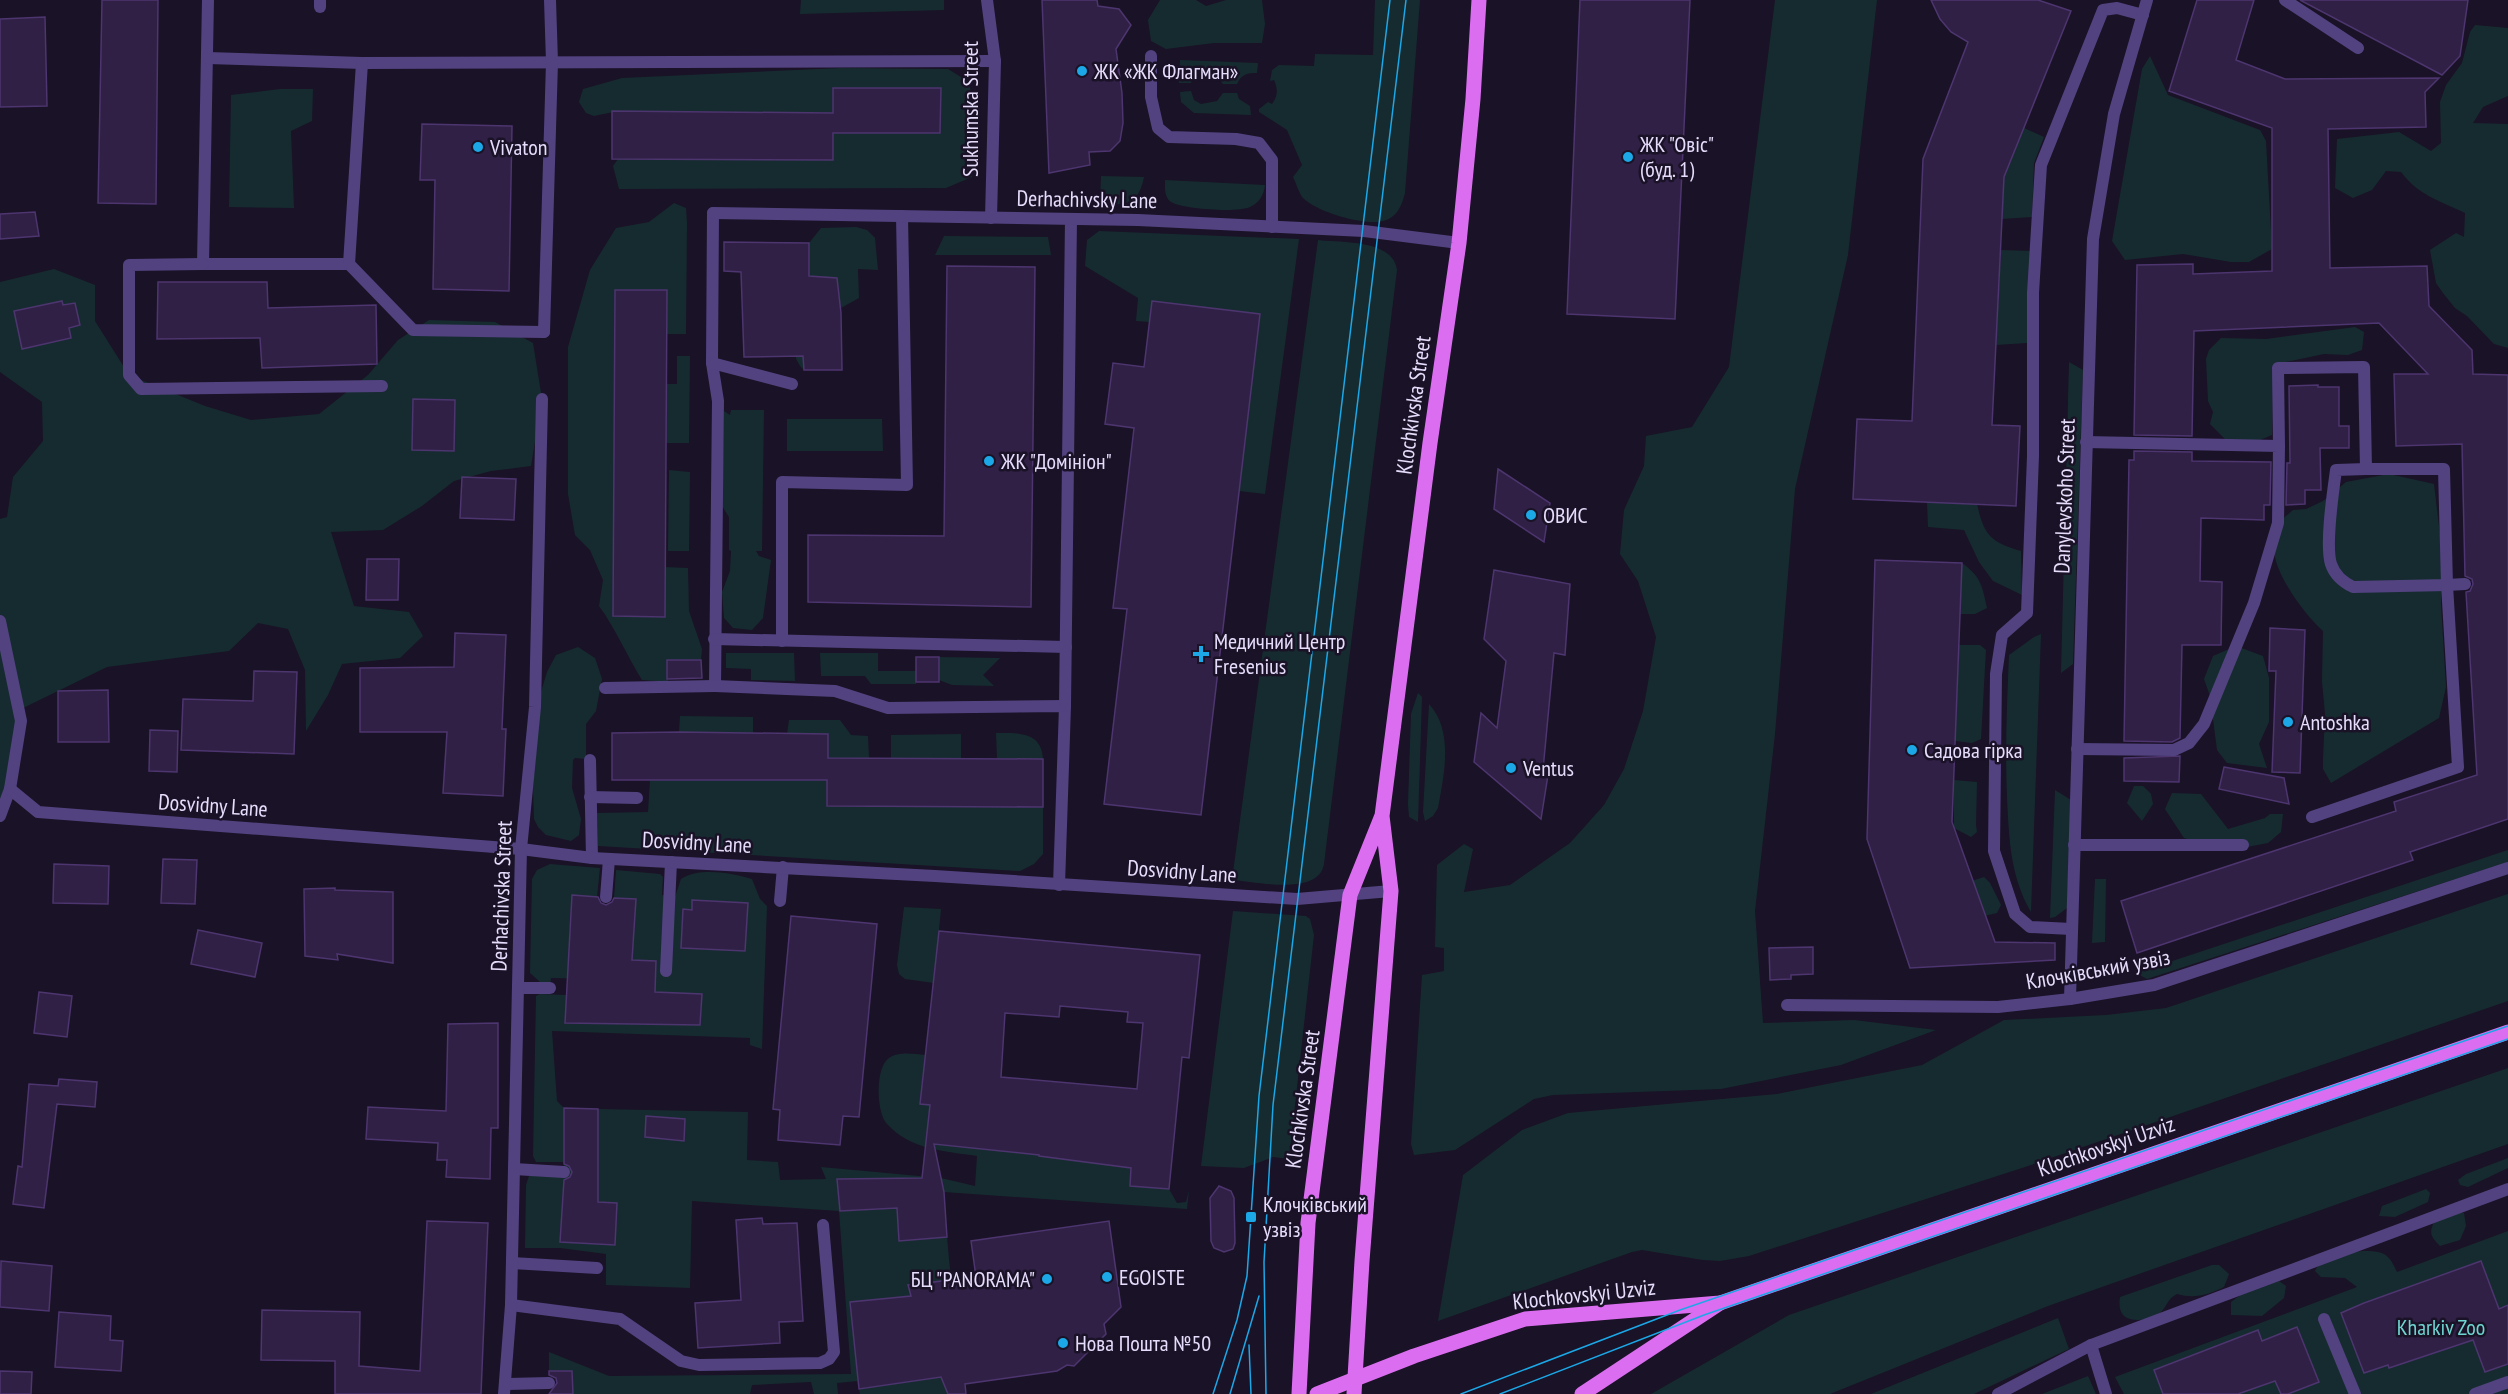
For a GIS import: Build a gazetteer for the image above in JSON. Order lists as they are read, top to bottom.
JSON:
{
  "streets": {
    "main road": ["Klochkivska Street", "Klochkovskyi Uzviz"],
    "street": [
      "Sukhumska Street",
      "Derhachivsky Lane",
      "Danylevskoho Street",
      "Dosvidny Lane",
      "Derhachivska Street",
      "Клочківський узвіз"
    ]
  },
  "crossings": [
    ["Sukhumska Street", "Derhachivsky Lane"],
    ["Derhachivsky Lane", "Klochkivska Street"],
    ["Klochkivska Street", "Dosvidny Lane"],
    ["Klochkivska Street", "Klochkovskyi Uzviz"],
    ["Danylevskoho Street", "Клочківський узвіз"],
    ["Dosvidny Lane", "Derhachivska Street"]
  ],
  "parks": ["Kharkiv Zoo"],
  "places": {
    "other": [
      "ЖК «ЖК Флагман»",
      "Vivaton",
      "ЖК \"Овіс\" (буд. 1)",
      "ЖК \"Домініон\"",
      "ОВИС",
      "Antoshka",
      "Садова гірка",
      "Ventus",
      "EGOISTE",
      "БЦ \"PANORAMA\"",
      "Нова Пошта №50"
    ],
    "health": ["Медичний Центр Fresenius"],
    "transit": ["Клочківський узвіз"]
  }
}
